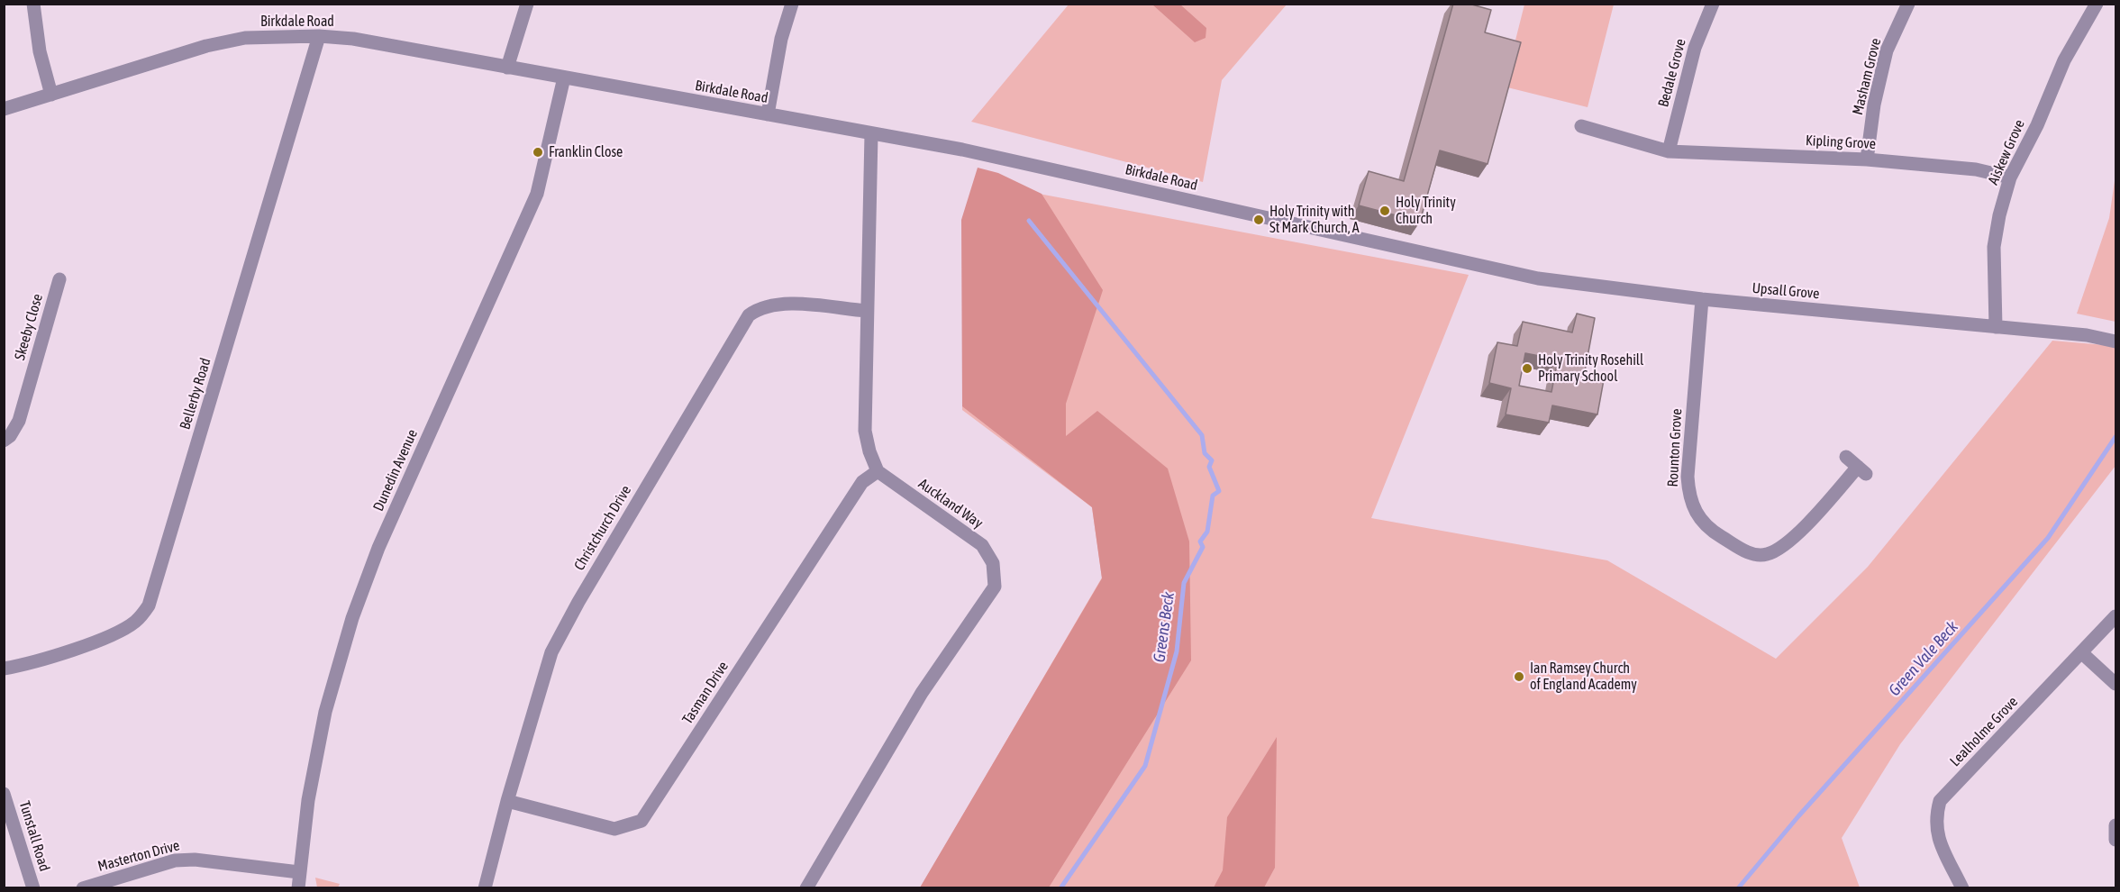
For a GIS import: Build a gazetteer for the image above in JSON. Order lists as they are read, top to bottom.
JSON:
{
  "streets": {
    "street": [
      "Birkdale Road",
      "Bedale Grove",
      "Masham Grove",
      "Kipling Grove",
      "Aiskew Grove",
      "Upsall Grove",
      "Skeeby Close",
      "Bellerby Road",
      "Rounton Grove",
      "Dunedin Avenue",
      "Auckland Way",
      "Christchurch Drive",
      "Tasman Drive",
      "Lealholme Grove",
      "Tunstall Road",
      "Masterton Drive"
    ]
  },
  "crossings": [
    ["Birkdale Road", "Upsall Grove"],
    ["Birkdale Road", "Bellerby Road"],
    ["Birkdale Road", "Dunedin Avenue"],
    ["Bedale Grove", "Kipling Grove"],
    ["Masham Grove", "Kipling Grove"],
    ["Kipling Grove", "Aiskew Grove"],
    ["Aiskew Grove", "Upsall Grove"],
    ["Upsall Grove", "Rounton Grove"],
    ["Dunedin Avenue", "Masterton Drive"],
    ["Auckland Way", "Tasman Drive"],
    ["Christchurch Drive", "Tasman Drive"]
  ],
  "water": ["Greens Beck", "Green Vale Beck"],
  "places": [
    "Franklin Close",
    "Holy Trinity Church",
    "Holy Trinity with St Mark Church, A",
    "Holy Trinity Rosehill Primary School",
    "Ian Ramsey Church of England Academy"
  ]
}
